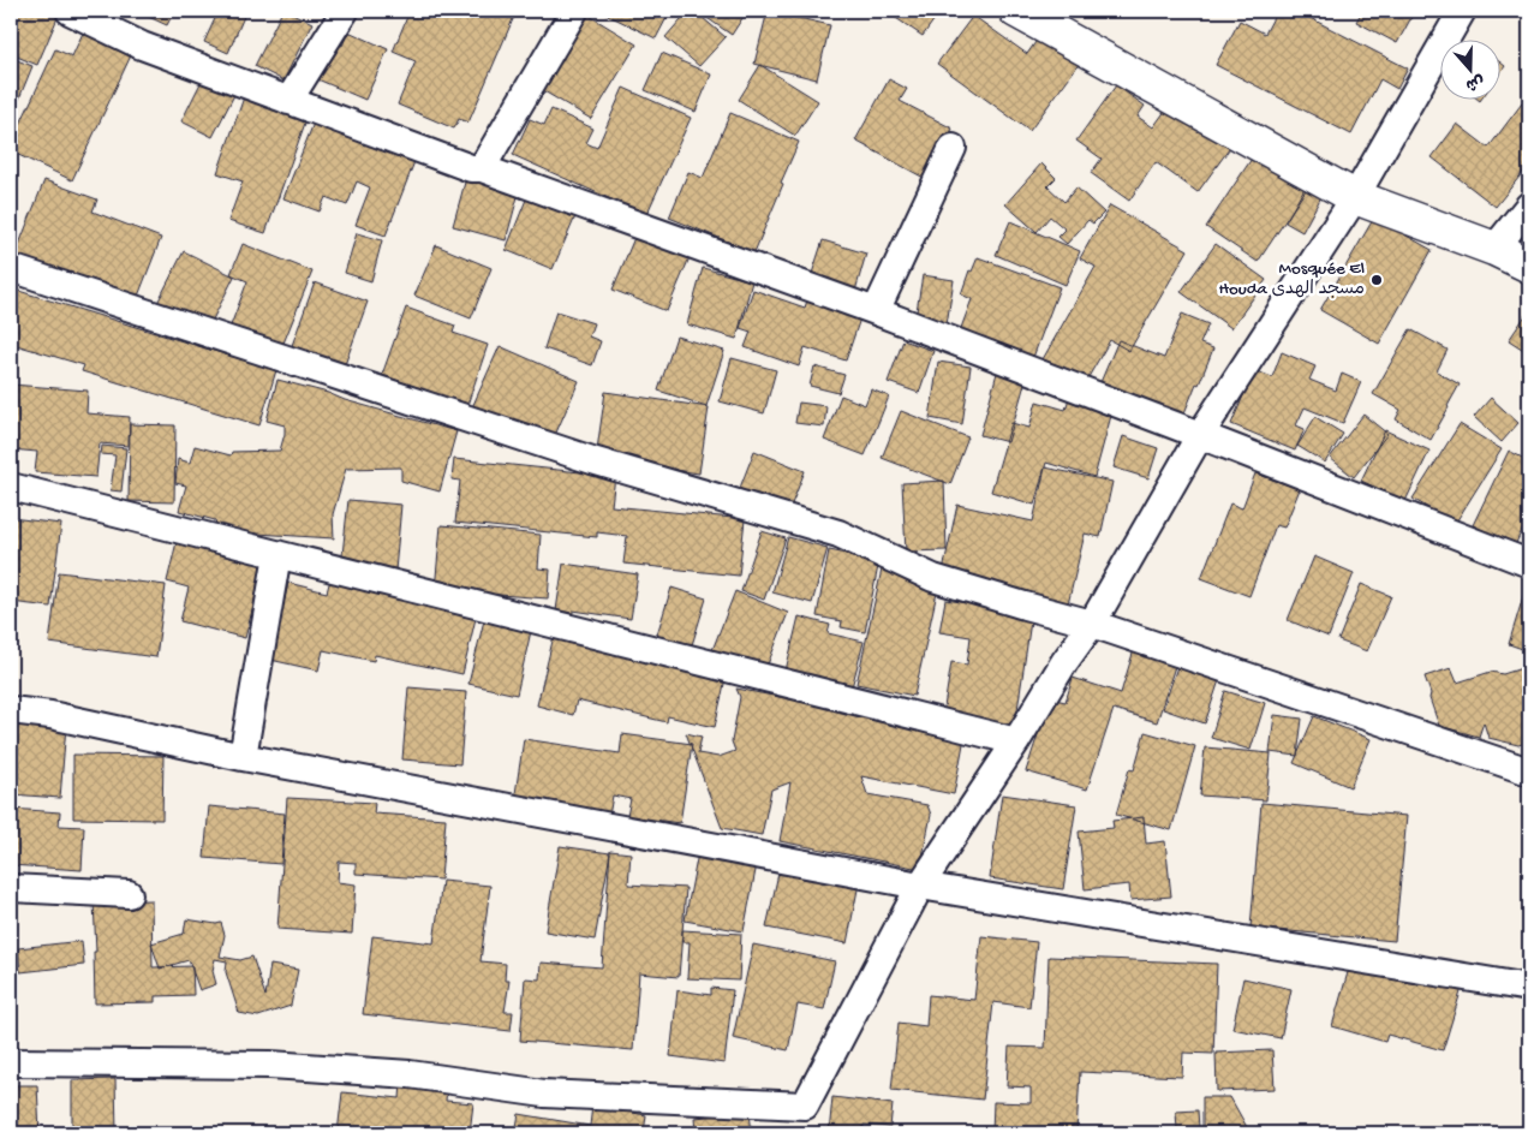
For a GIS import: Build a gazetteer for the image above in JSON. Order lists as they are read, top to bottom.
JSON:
{
  "places": ["Mosquée El Houda مسجد الهدى"],
  "north": "bottom"
}
